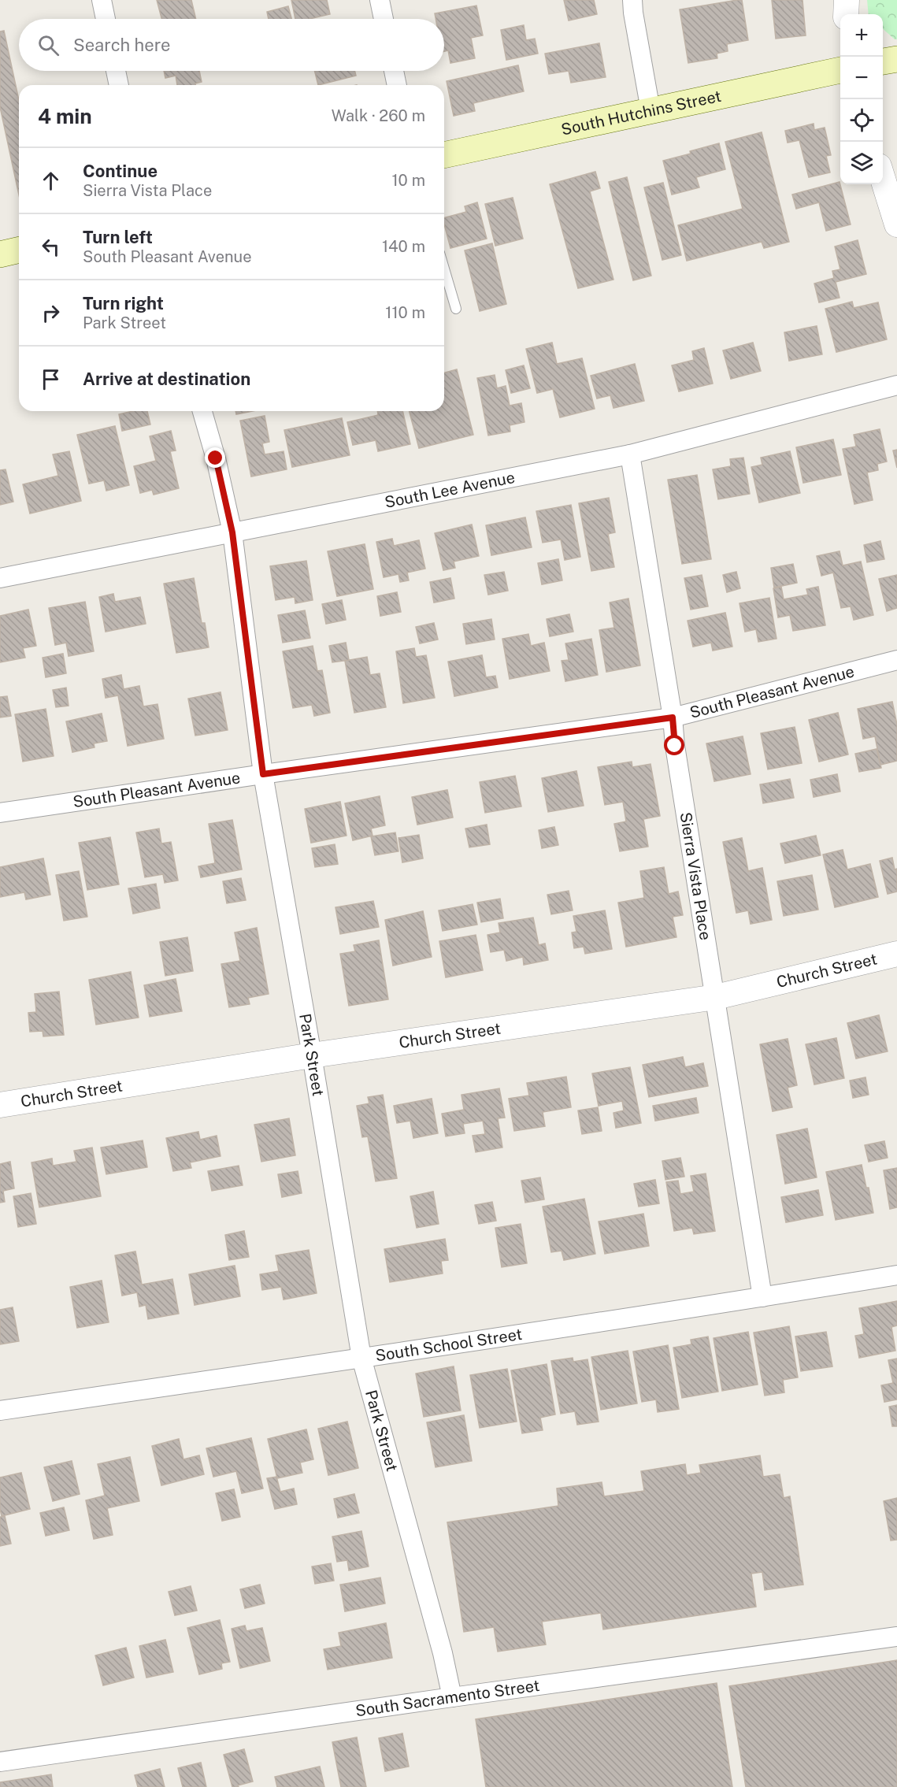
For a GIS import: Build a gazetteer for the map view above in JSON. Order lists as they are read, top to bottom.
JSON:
{
  "streets": {
    "main road": ["South Hutchins Street"],
    "street": [
      "South Lee Avenue",
      "South Pleasant Avenue",
      "Sierra Vista Place",
      "Church Street",
      "Park Street",
      "South School Street",
      "South Sacramento Street"
    ]
  },
  "crossings": [
    ["South Lee Avenue", "Sierra Vista Place"],
    ["South Lee Avenue", "Park Street"],
    ["South Pleasant Avenue", "Sierra Vista Place"],
    ["South Pleasant Avenue", "Park Street"],
    ["Sierra Vista Place", "Church Street"],
    ["Sierra Vista Place", "South School Street"],
    ["Church Street", "Park Street"],
    ["Park Street", "South School Street"],
    ["Park Street", "South Sacramento Street"]
  ],
  "page": {
    "map_buttons": ["+", "−"],
    "search": "Search here",
    "heading": ["4 min", "Walk · 260 m"],
    "list": [
      ["Continue", "Sierra Vista Place", "10 m"],
      ["Turn left", "South Pleasant Avenue", "140 m"],
      ["Turn right", "Park Street", "110 m"],
      "Arrive at destination"
    ]
  }
}
